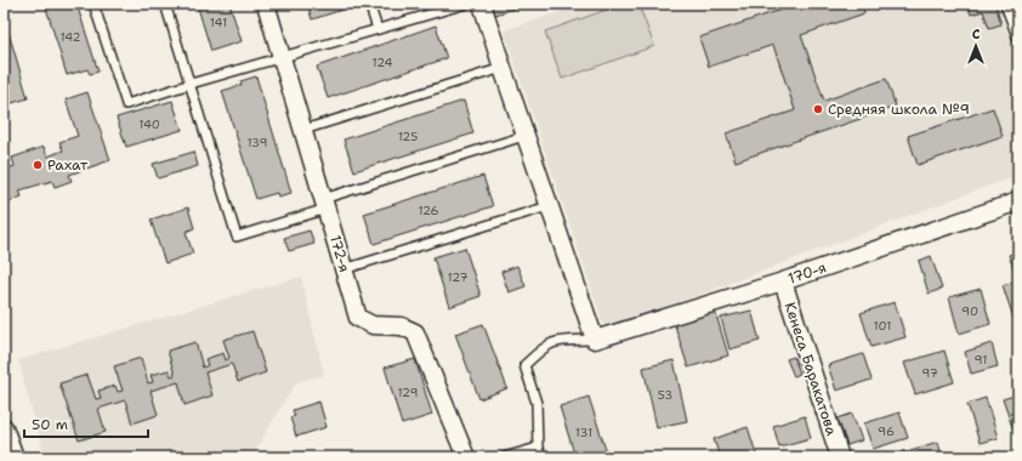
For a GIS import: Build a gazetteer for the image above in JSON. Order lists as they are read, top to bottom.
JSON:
{
  "streets": {
    "street": ["172-я", "170-я", "Кенеса Баракатова"]
  },
  "crossings": [
    ["170-я", "Кенеса Баракатова"]
  ],
  "places": ["Средняя школа №9", "Рахат"],
  "house_numbers": [
    "141",
    "142",
    "124",
    "140",
    "125",
    "139",
    "126",
    "127",
    "90",
    "101",
    "91",
    "97",
    "129",
    "53",
    "96",
    "131"
  ],
  "scale_bar": "50 m",
  "north": "top"
}
